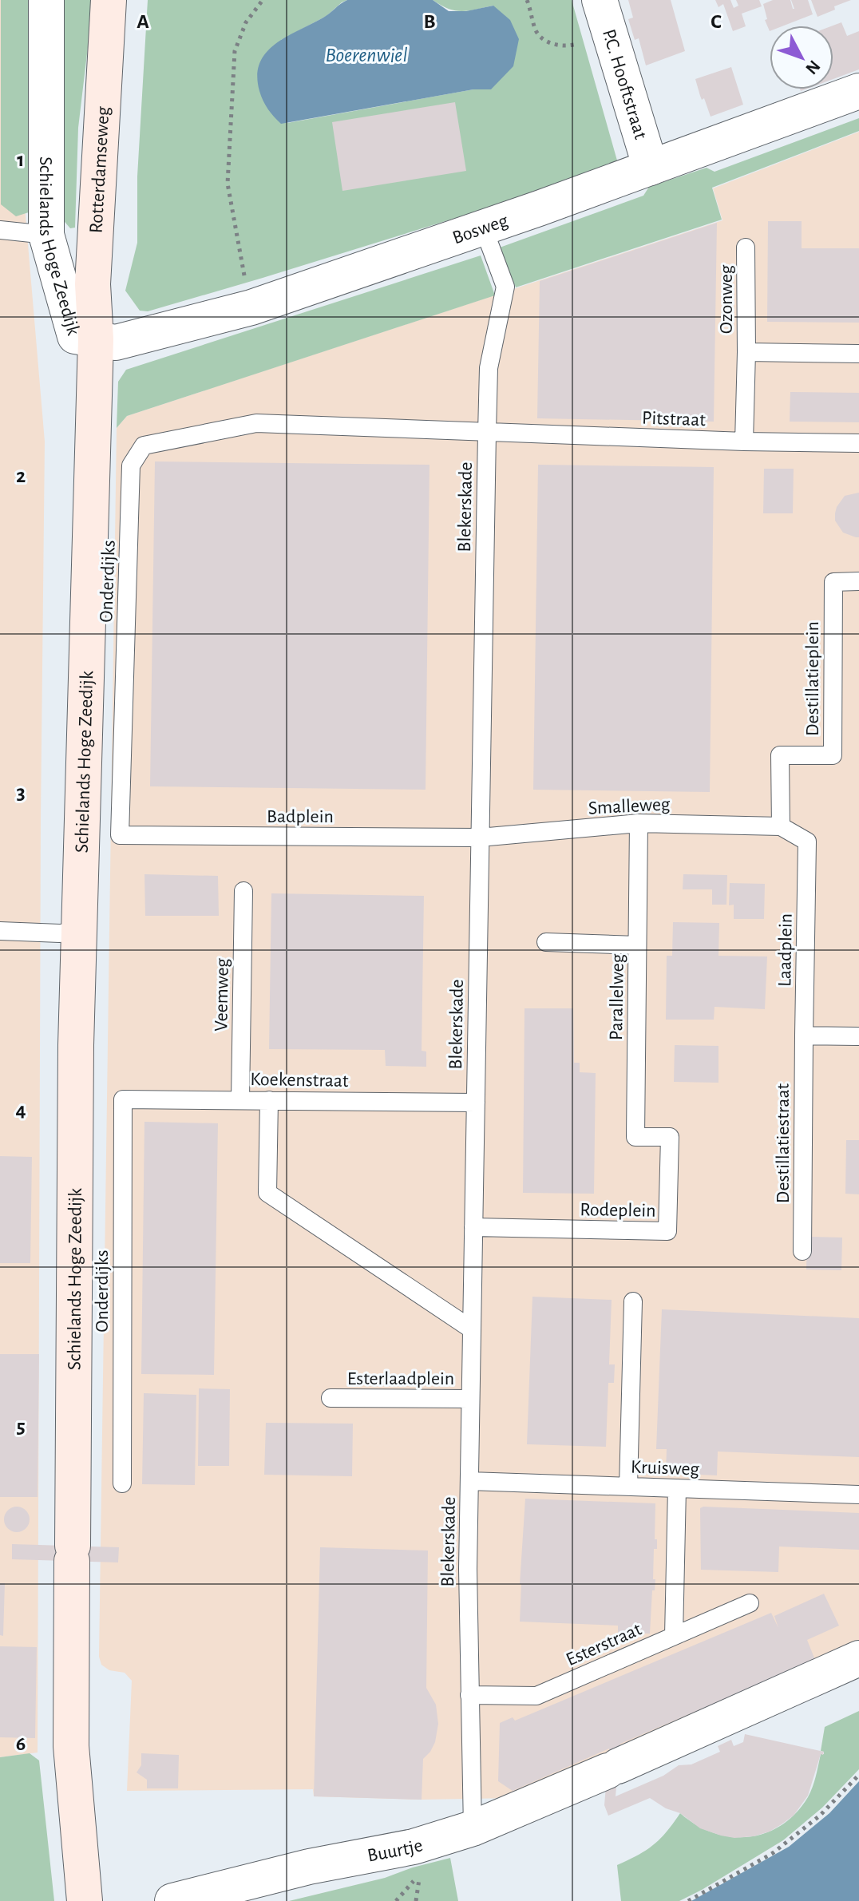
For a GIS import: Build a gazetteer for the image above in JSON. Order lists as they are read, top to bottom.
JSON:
{
  "streets": {
    "main road": ["Rotterdamseweg", "Schielands Hoge Zeedijk"],
    "street": ["P.C. Hooftstraat", "Bosweg", "Buurtje"],
    "lane": [
      "Ozonweg",
      "Pitstraat",
      "Blekerskade",
      "Onderdijks",
      "Destillatieplein",
      "Smalleweg",
      "Badplein",
      "Laadplein",
      "Veemweg",
      "Parallelweg",
      "Koekenstraat",
      "Destillatiestraat",
      "Rodeplein",
      "Esterlaadplein",
      "Kruisweg",
      "Esterstraat"
    ]
  },
  "crossings": [
    ["P.C. Hooftstraat", "Bosweg"],
    ["Rotterdamseweg", "Bosweg"],
    ["Rotterdamseweg", "Schielands Hoge Zeedijk"],
    ["Bosweg", "Schielands Hoge Zeedijk"],
    ["Bosweg", "Blekerskade"],
    ["Ozonweg", "Pitstraat"],
    ["Pitstraat", "Blekerskade"],
    ["Pitstraat", "Onderdijks"],
    ["Blekerskade", "Onderdijks"],
    ["Blekerskade", "Smalleweg"],
    ["Blekerskade", "Badplein"],
    ["Blekerskade", "Koekenstraat"],
    ["Blekerskade", "Rodeplein"],
    ["Blekerskade", "Esterlaadplein"],
    ["Blekerskade", "Kruisweg"],
    ["Blekerskade", "Esterstraat"],
    ["Blekerskade", "Buurtje"],
    ["Onderdijks", "Badplein"],
    ["Onderdijks", "Koekenstraat"],
    ["Destillatieplein", "Smalleweg"],
    ["Destillatieplein", "Laadplein"],
    ["Smalleweg", "Badplein"],
    ["Smalleweg", "Laadplein"],
    ["Smalleweg", "Parallelweg"],
    ["Laadplein", "Destillatiestraat"],
    ["Veemweg", "Koekenstraat"],
    ["Parallelweg", "Rodeplein"]
  ],
  "water": ["Boerenwiel"],
  "north": "bottom right",
  "grid": {
    "columns": ["A", "B", "C"],
    "rows": [
      "1",
      "2",
      "3",
      "4",
      "5",
      "6"
    ]
  }
}
